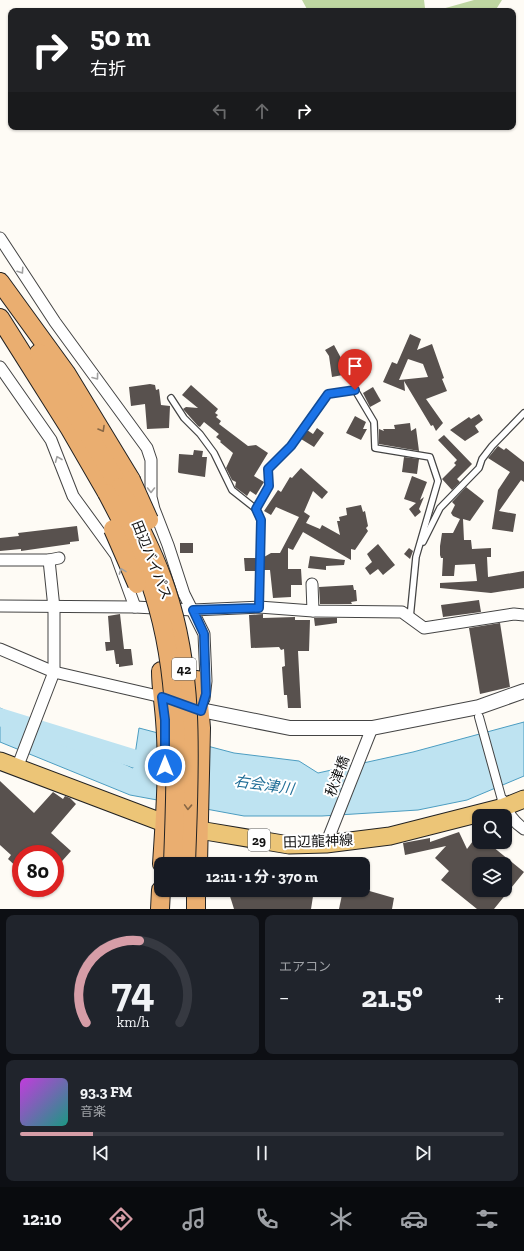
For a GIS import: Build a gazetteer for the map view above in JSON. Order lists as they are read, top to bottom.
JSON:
{
  "streets": {
    "highway": ["田辺バイパス", "42"],
    "main road": ["29", "田辺龍神線"],
    "street": ["秋津橋"]
  },
  "crossings": [
    ["秋津橋", "田辺龍神線"]
  ],
  "water": ["右会津川"],
  "page": {
    "turn": ["50 m", "右折"],
    "limit": "80",
    "trip": "12:11 · 1 分 · 370 m",
    "tile": "エアコン",
    "heat": ["−", "21.5°", "+"],
    "song": ["93.3 FM", "音楽"],
    "tabs": "12:10",
    "gauge": ["74", "km/h"]
  }
}
